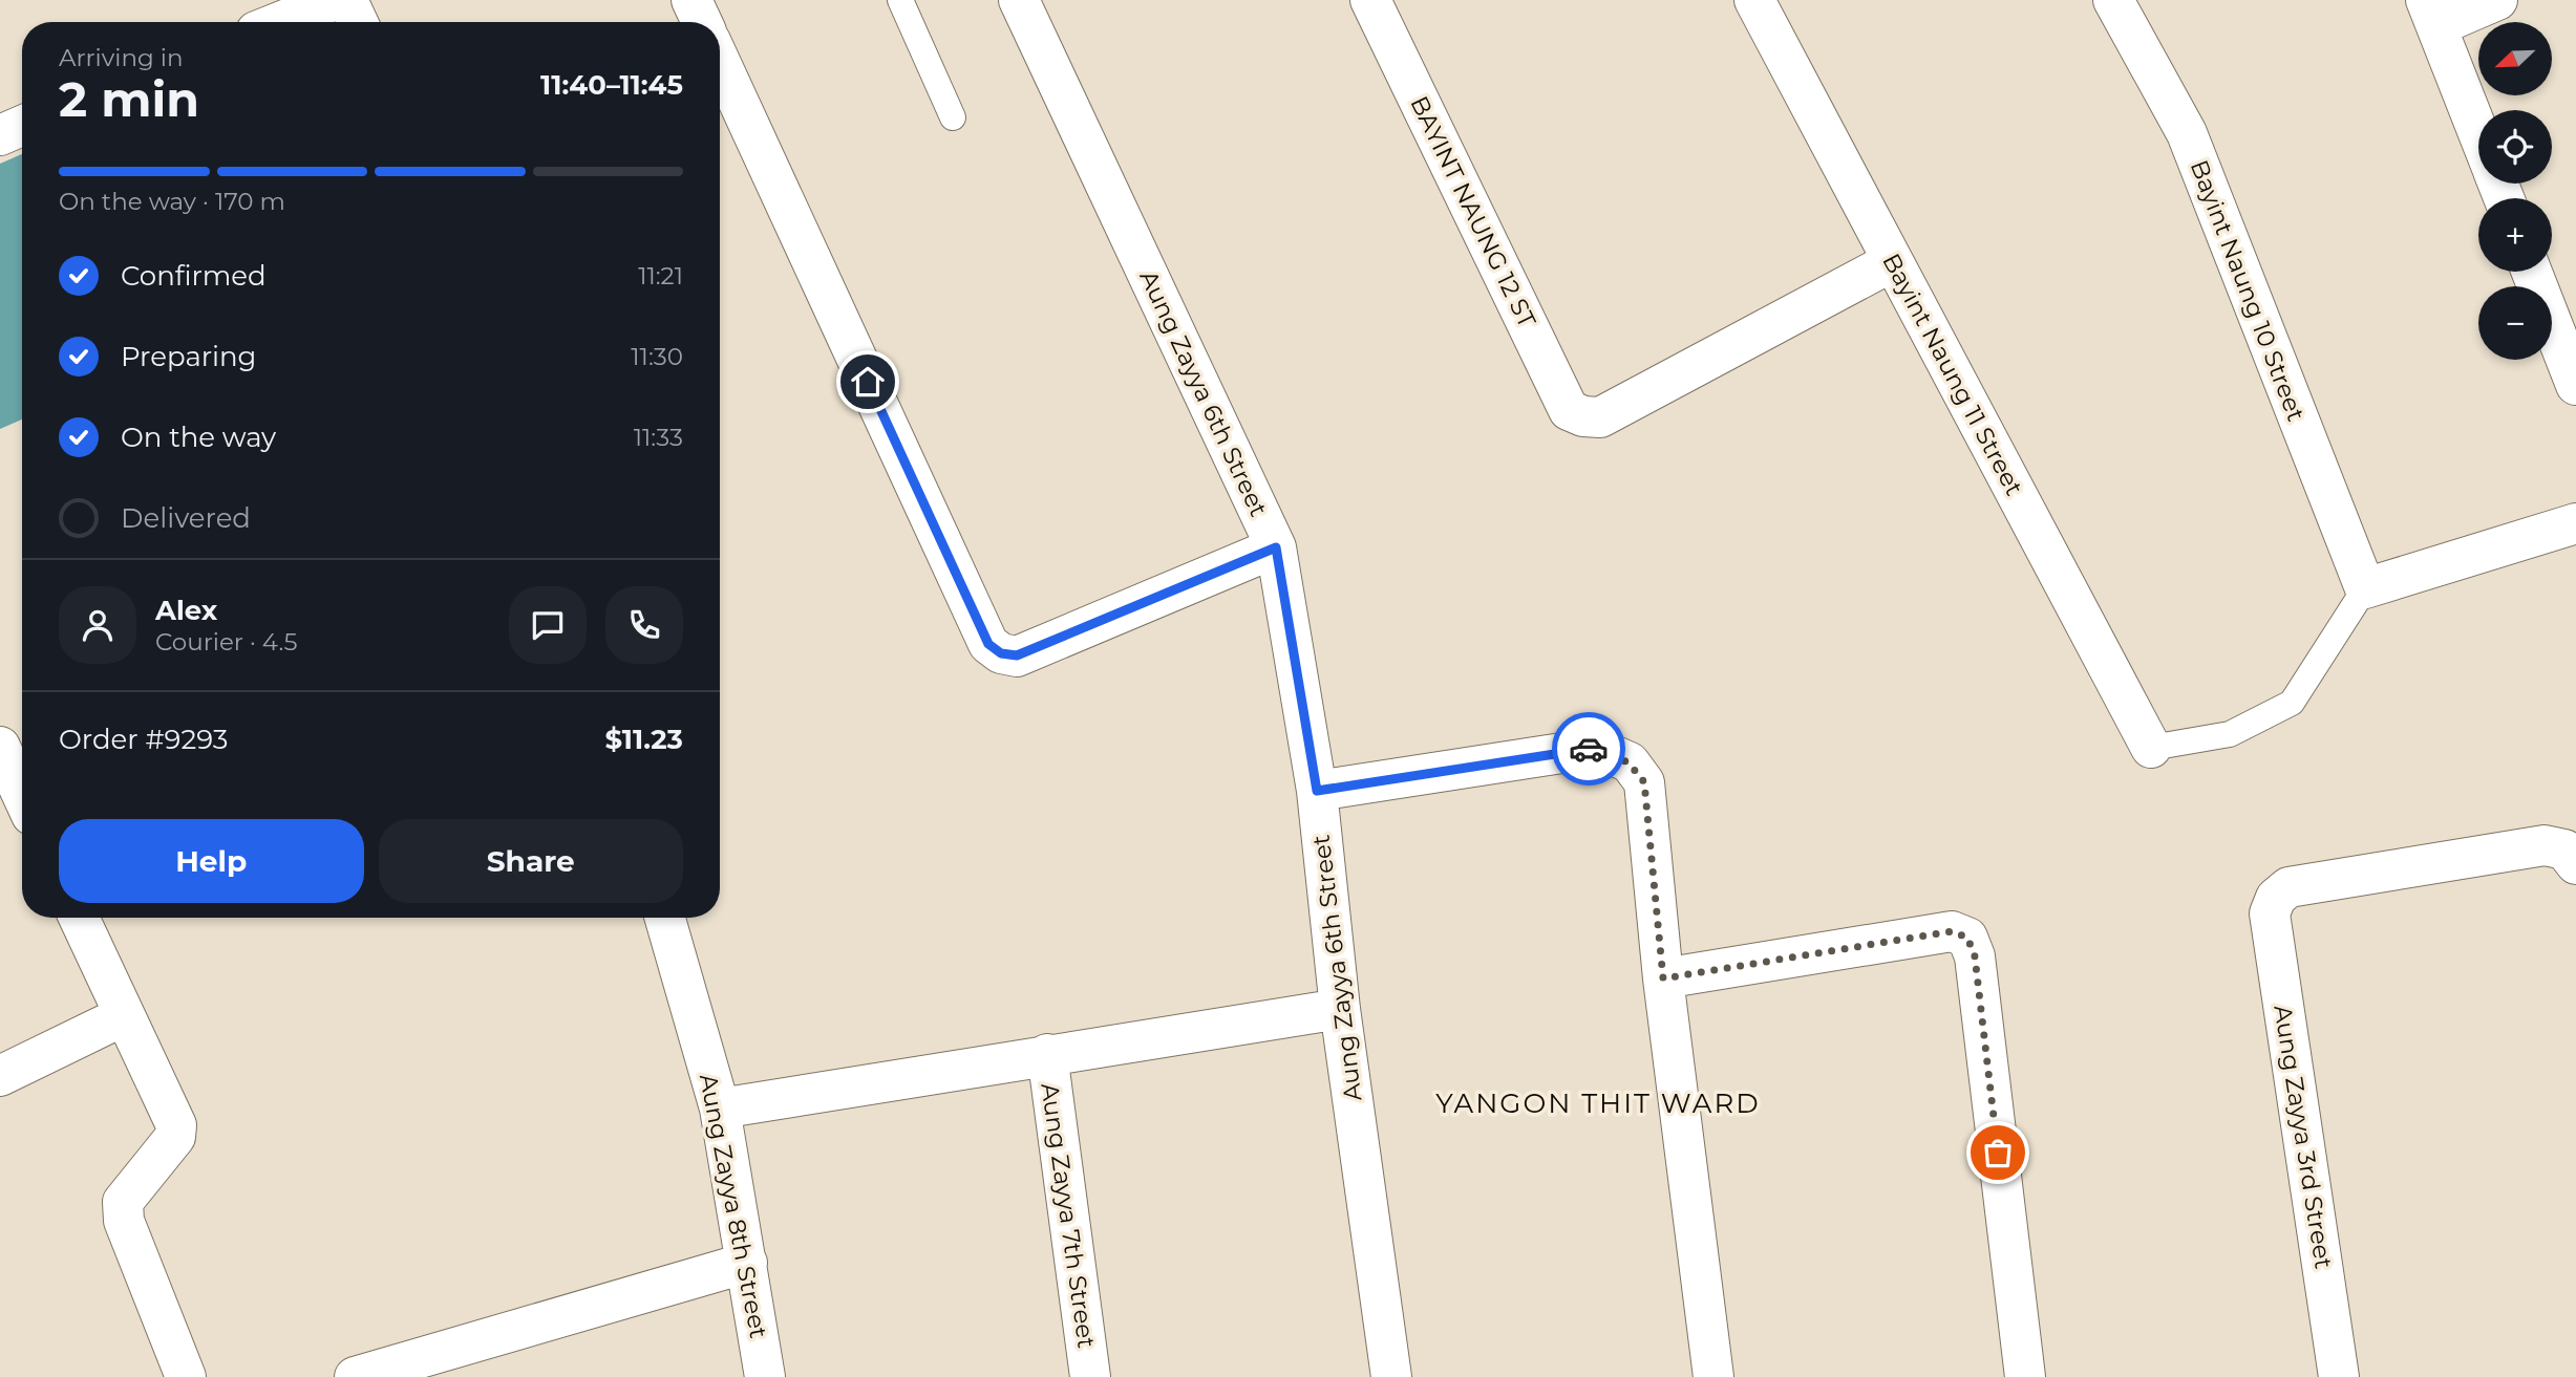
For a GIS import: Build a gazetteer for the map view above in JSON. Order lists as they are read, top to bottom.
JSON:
{
  "streets": {
    "street": [
      "BAYINT NAUNG 12 ST",
      "Bayint Naung 10 Street",
      "Bayint Naung 11 Street",
      "Aung Zayya 6th Street",
      "Aung Zayya 3rd Street",
      "Aung Zayya 8th Street",
      "Aung Zayya 7th Street"
    ]
  },
  "crossings": [
    ["BAYINT NAUNG 12 ST", "Bayint Naung 11 Street"]
  ],
  "districts": ["YANGON THIT WARD"],
  "north": "bottom left",
  "page": {
    "map_buttons": ["+", "−"],
    "heading": ["2 min", "Arriving in", "11:40–11:45"],
    "panel": [
      "Alex",
      "Courier · 4.5",
      "Order #9293",
      "$11.23"
    ],
    "bar": "On the way · 170 m",
    "list": [
      ["Confirmed", "11:21"],
      ["Preparing", "11:30"],
      ["On the way", "11:33"],
      "Delivered"
    ],
    "buttons": ["Help", "Share"]
  }
}
